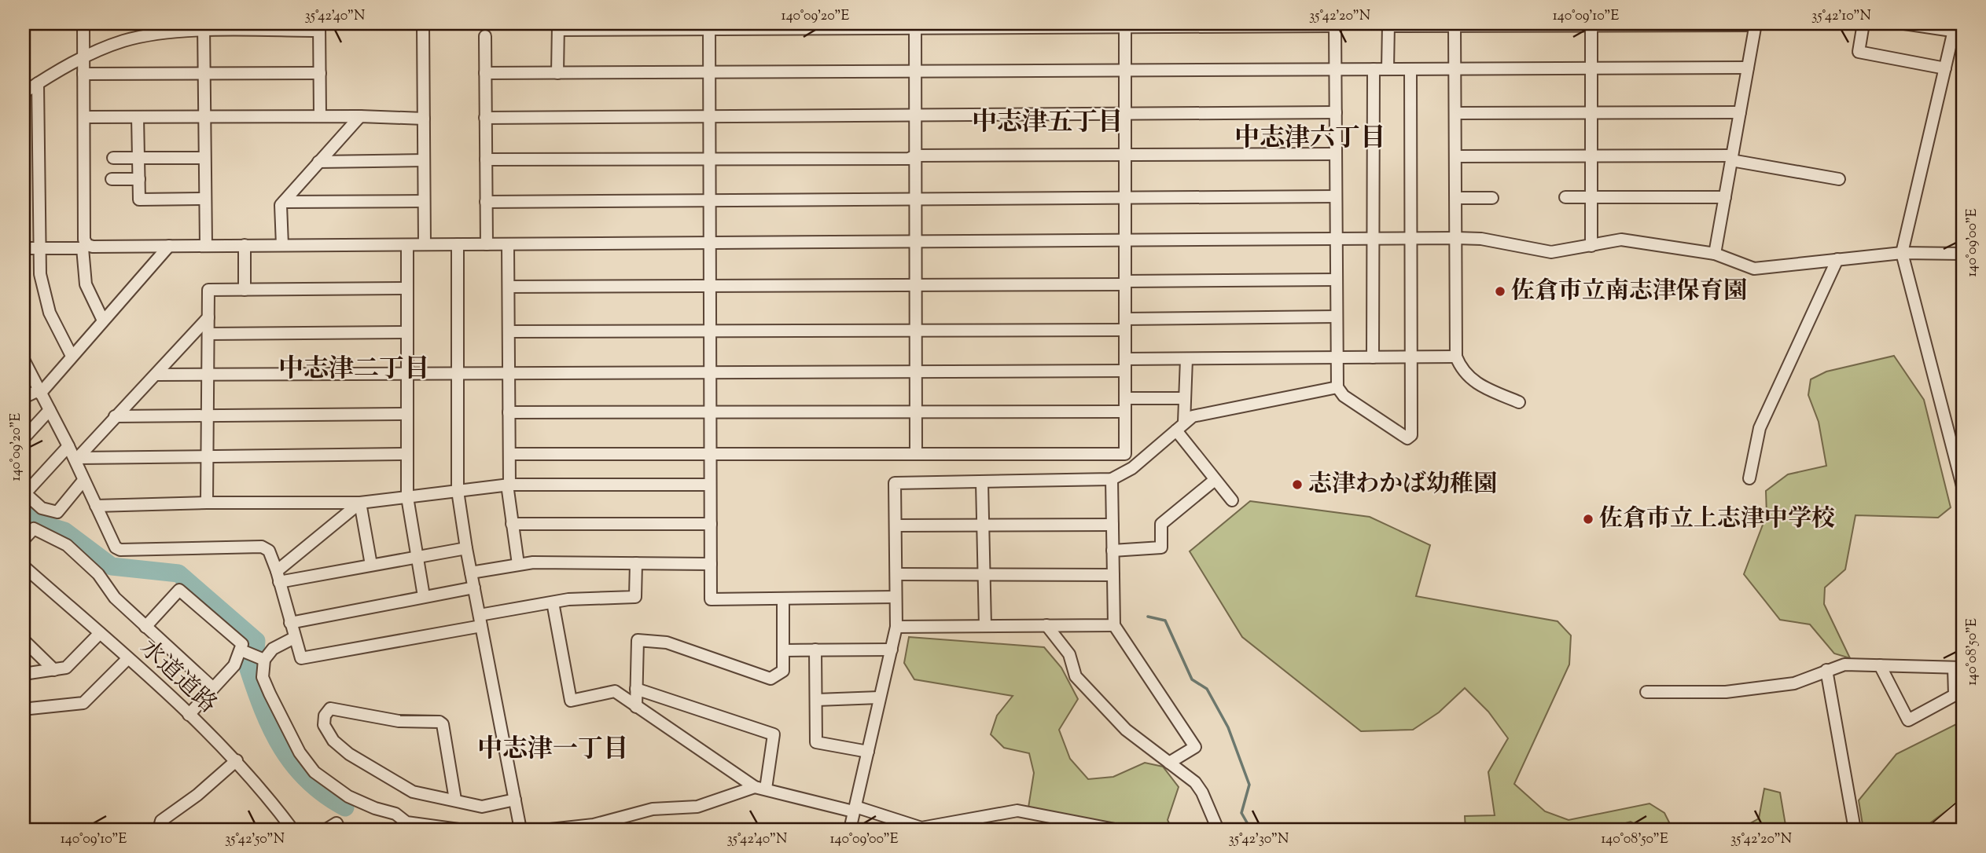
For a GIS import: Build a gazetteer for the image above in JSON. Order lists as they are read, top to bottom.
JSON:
{
  "streets": {
    "street": ["水道道路"]
  },
  "districts": [
    "中志津五丁目",
    "中志津六丁目",
    "中志津二丁目",
    "中志津一丁目"
  ],
  "places": ["佐倉市立南志津保育園", "志津わかば幼稚園", "佐倉市立上志津中学校"],
  "coordinates": [
    "35°42'40\"N",
    "140°09'20\"E",
    "35°42'20\"N",
    "140°09'10\"E",
    "35°42'10\"N",
    "140°09'00\"E",
    "140°08'50\"E",
    "35°42'50\"N",
    "35°42'30\"N"
  ]
}
